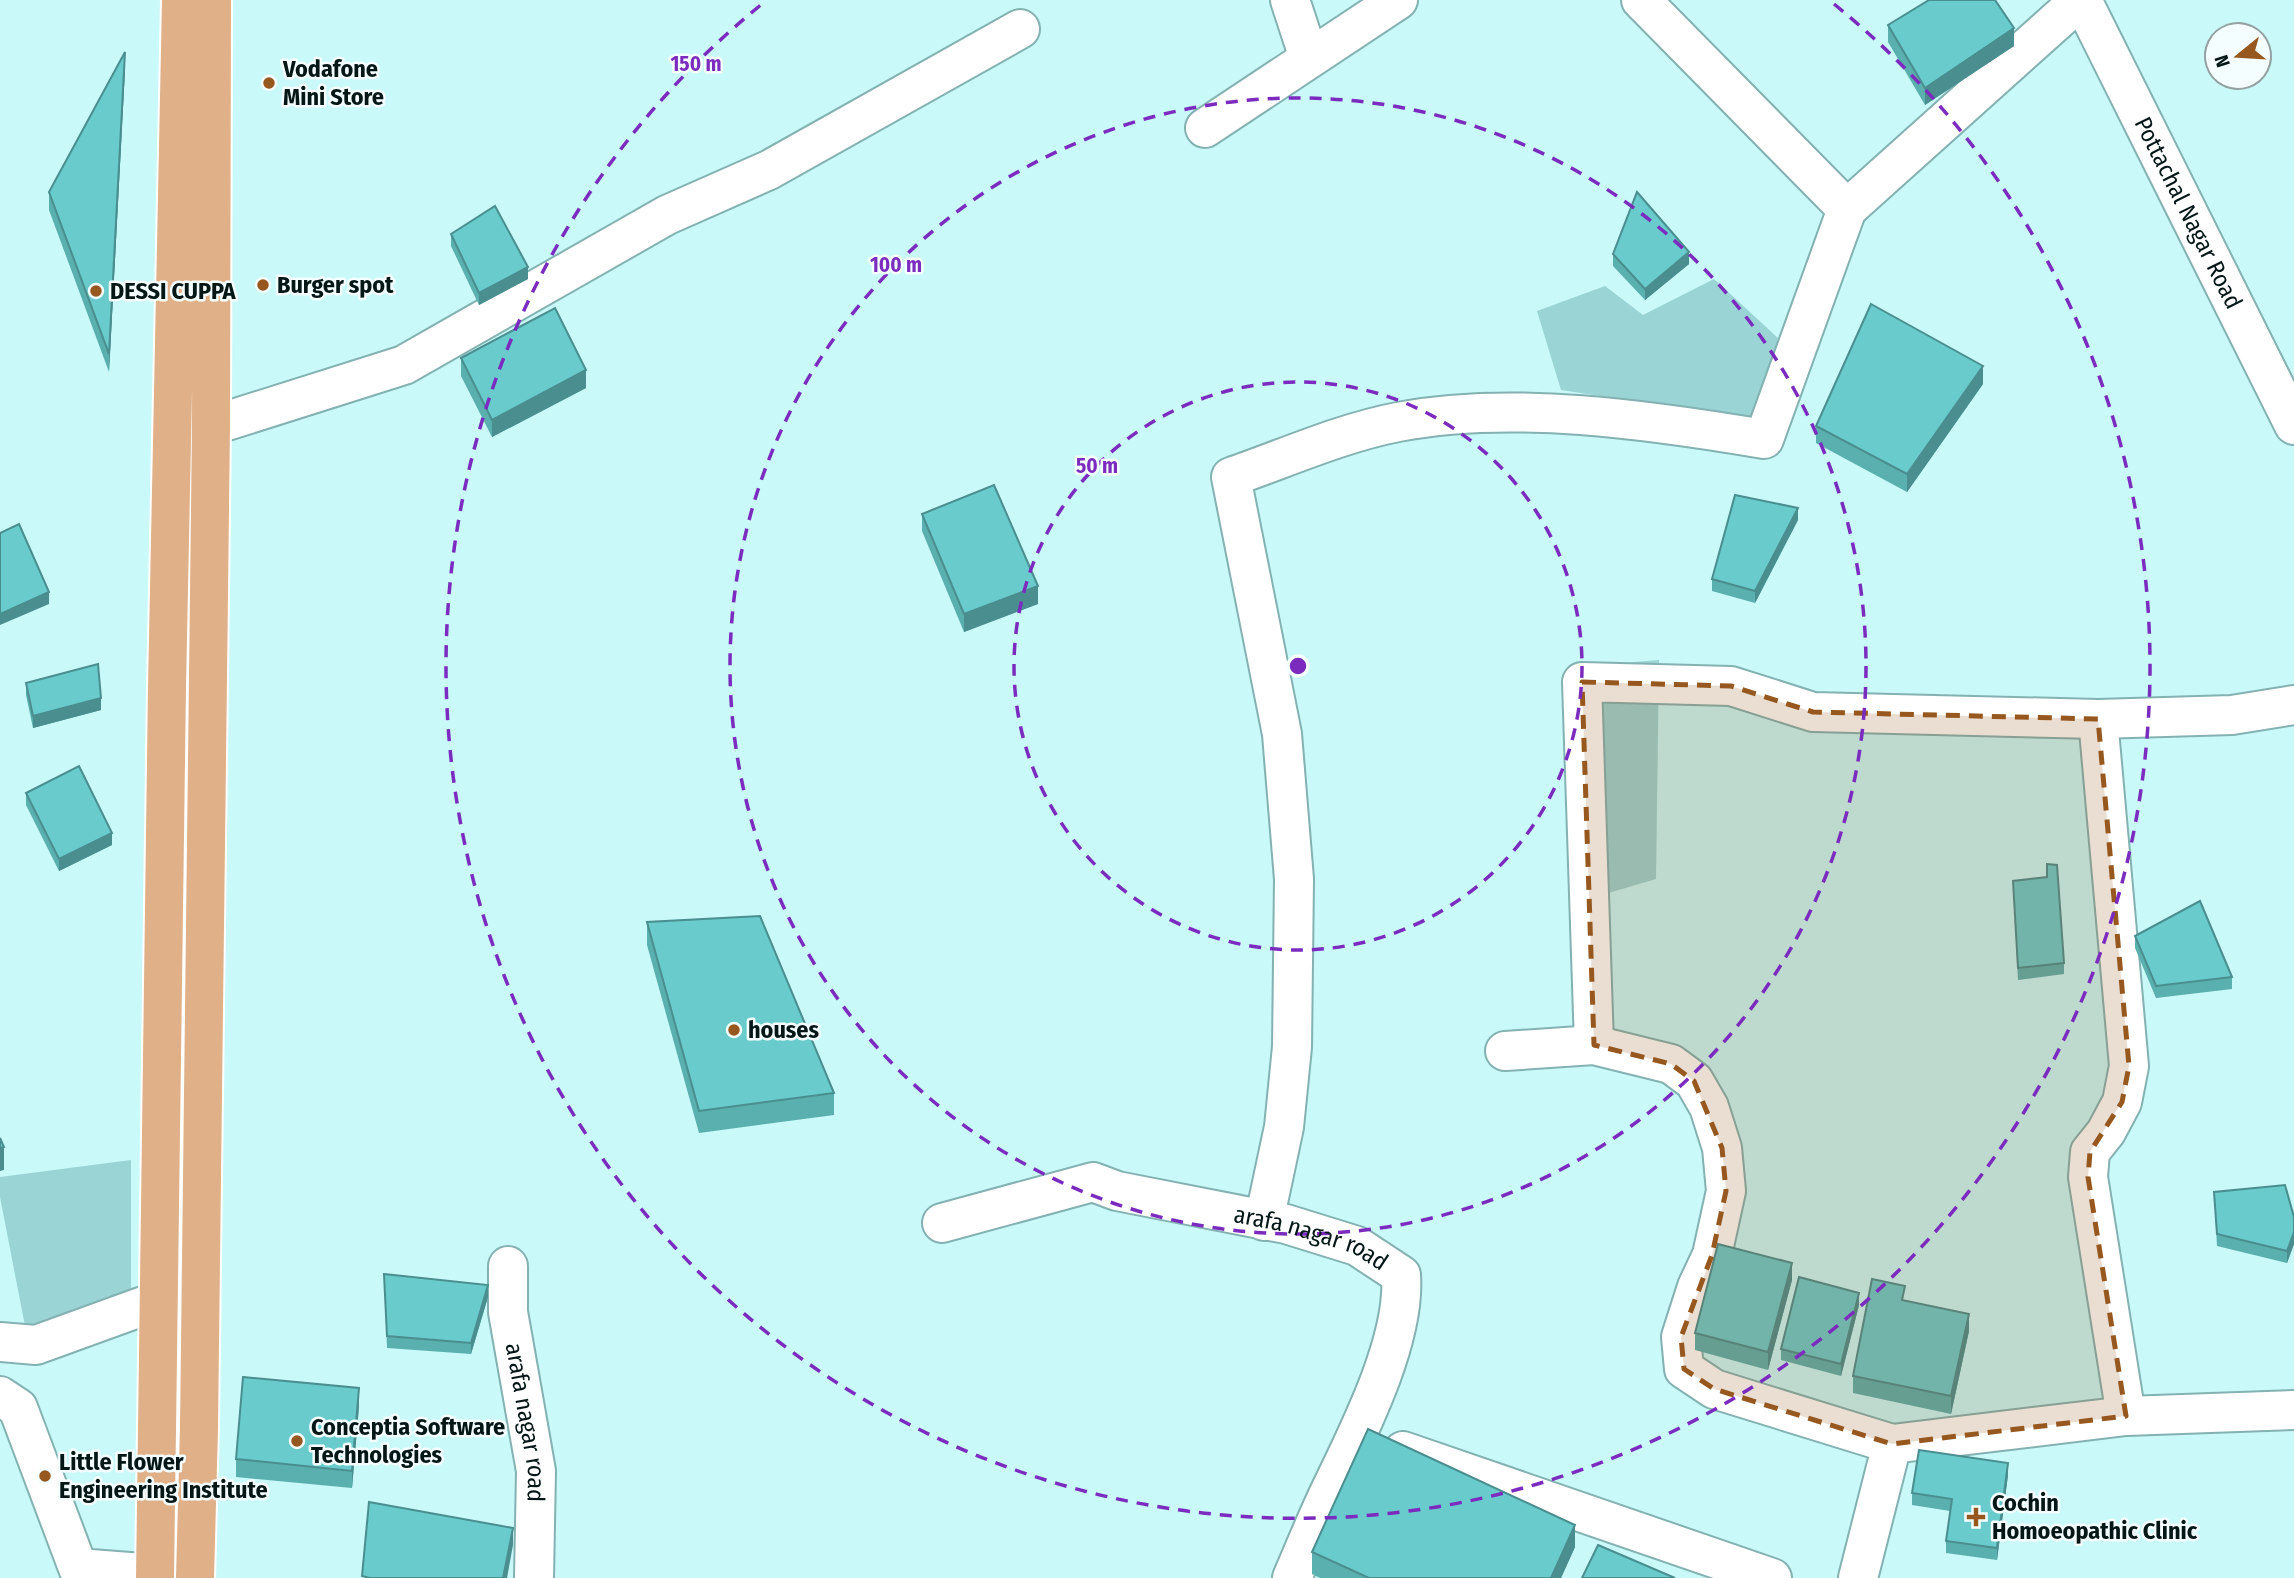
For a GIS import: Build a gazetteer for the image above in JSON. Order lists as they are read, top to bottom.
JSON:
{
  "streets": {
    "street": ["Pottachal Nagar Road", "arafa nagar road"]
  },
  "places": {
    "other": [
      "Vodafone Mini Store",
      "Burger spot",
      "DESSI CUPPA",
      "houses",
      "Conceptia Software Technologies",
      "Little Flower Engineering Institute"
    ],
    "health": ["Cochin Homoeopathic Clinic"]
  },
  "north": "left",
  "rings": ["150 m", "100 m", "50 m"]
}
